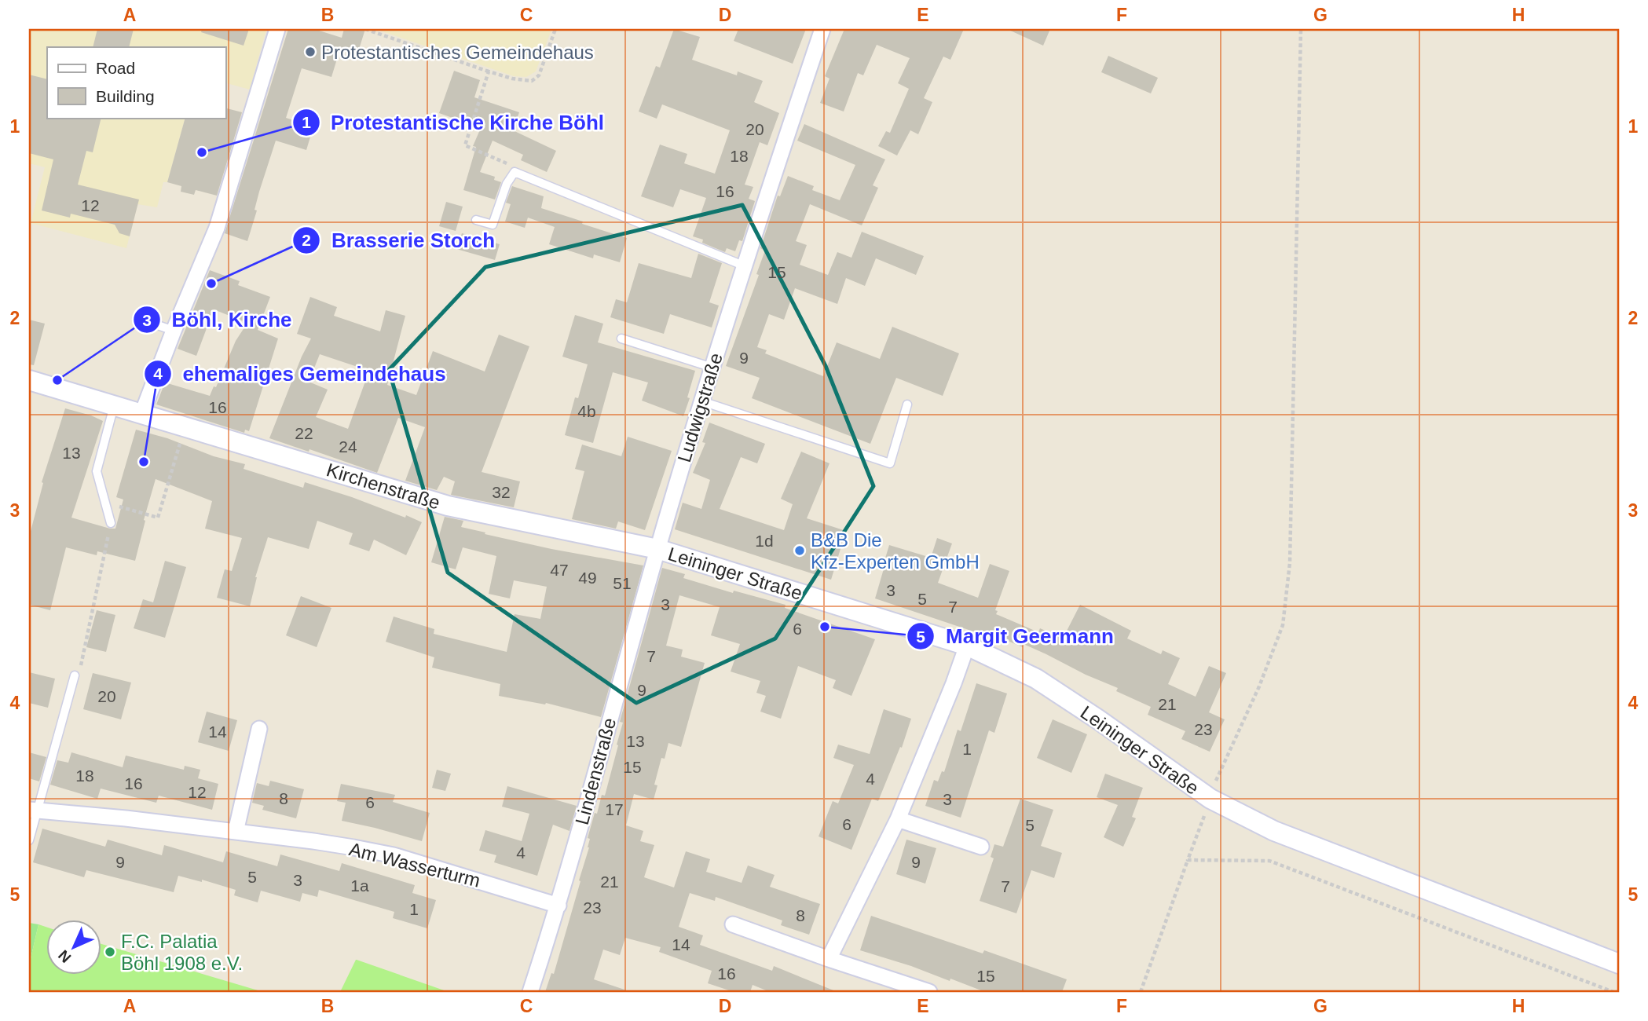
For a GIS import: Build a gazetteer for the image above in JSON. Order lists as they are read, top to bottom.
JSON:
{
  "streets": {
    "street": [
      "Ludwigstraße",
      "Kirchenstraße",
      "Leininger Straße",
      "Lindenstraße",
      "Am Wasserturm"
    ]
  },
  "crossings": [
    ["Ludwigstraße", "Kirchenstraße"],
    ["Ludwigstraße", "Leininger Straße"],
    ["Ludwigstraße", "Lindenstraße"],
    ["Kirchenstraße", "Leininger Straße"],
    ["Kirchenstraße", "Lindenstraße"],
    ["Leininger Straße", "Lindenstraße"],
    ["Lindenstraße", "Am Wasserturm"]
  ],
  "places": [
    "Protestantisches Gemeindehaus",
    "Protestantische Kirche Böhl",
    "Brasserie Storch",
    "Böhl, Kirche",
    "ehemaliges Gemeindehaus",
    "B&B Die Kfz-Experten GmbH",
    "Margit Geermann",
    "F.C. Palatia Böhl 1908 e.V."
  ],
  "house_numbers": [
    "20",
    "18",
    "16",
    "12",
    "15",
    "9",
    "16",
    "4b",
    "22",
    "24",
    "13",
    "32",
    "1d",
    "47",
    "49",
    "51",
    "3",
    "5",
    "3",
    "7",
    "6",
    "7",
    "9",
    "20",
    "21",
    "23",
    "14",
    "13",
    "1",
    "15",
    "18",
    "4",
    "16",
    "12",
    "8",
    "3",
    "6",
    "17",
    "6",
    "5",
    "4",
    "9",
    "9",
    "5",
    "3",
    "21",
    "1a",
    "7",
    "23",
    "1",
    "8",
    "14",
    "16",
    "15"
  ],
  "legend": ["Road", "Building"],
  "north": "bottom left",
  "grid": {
    "columns": [
      "A",
      "B",
      "C",
      "D",
      "E",
      "F",
      "G",
      "H"
    ],
    "rows": [
      "1",
      "2",
      "3",
      "4",
      "5"
    ]
  }
}
